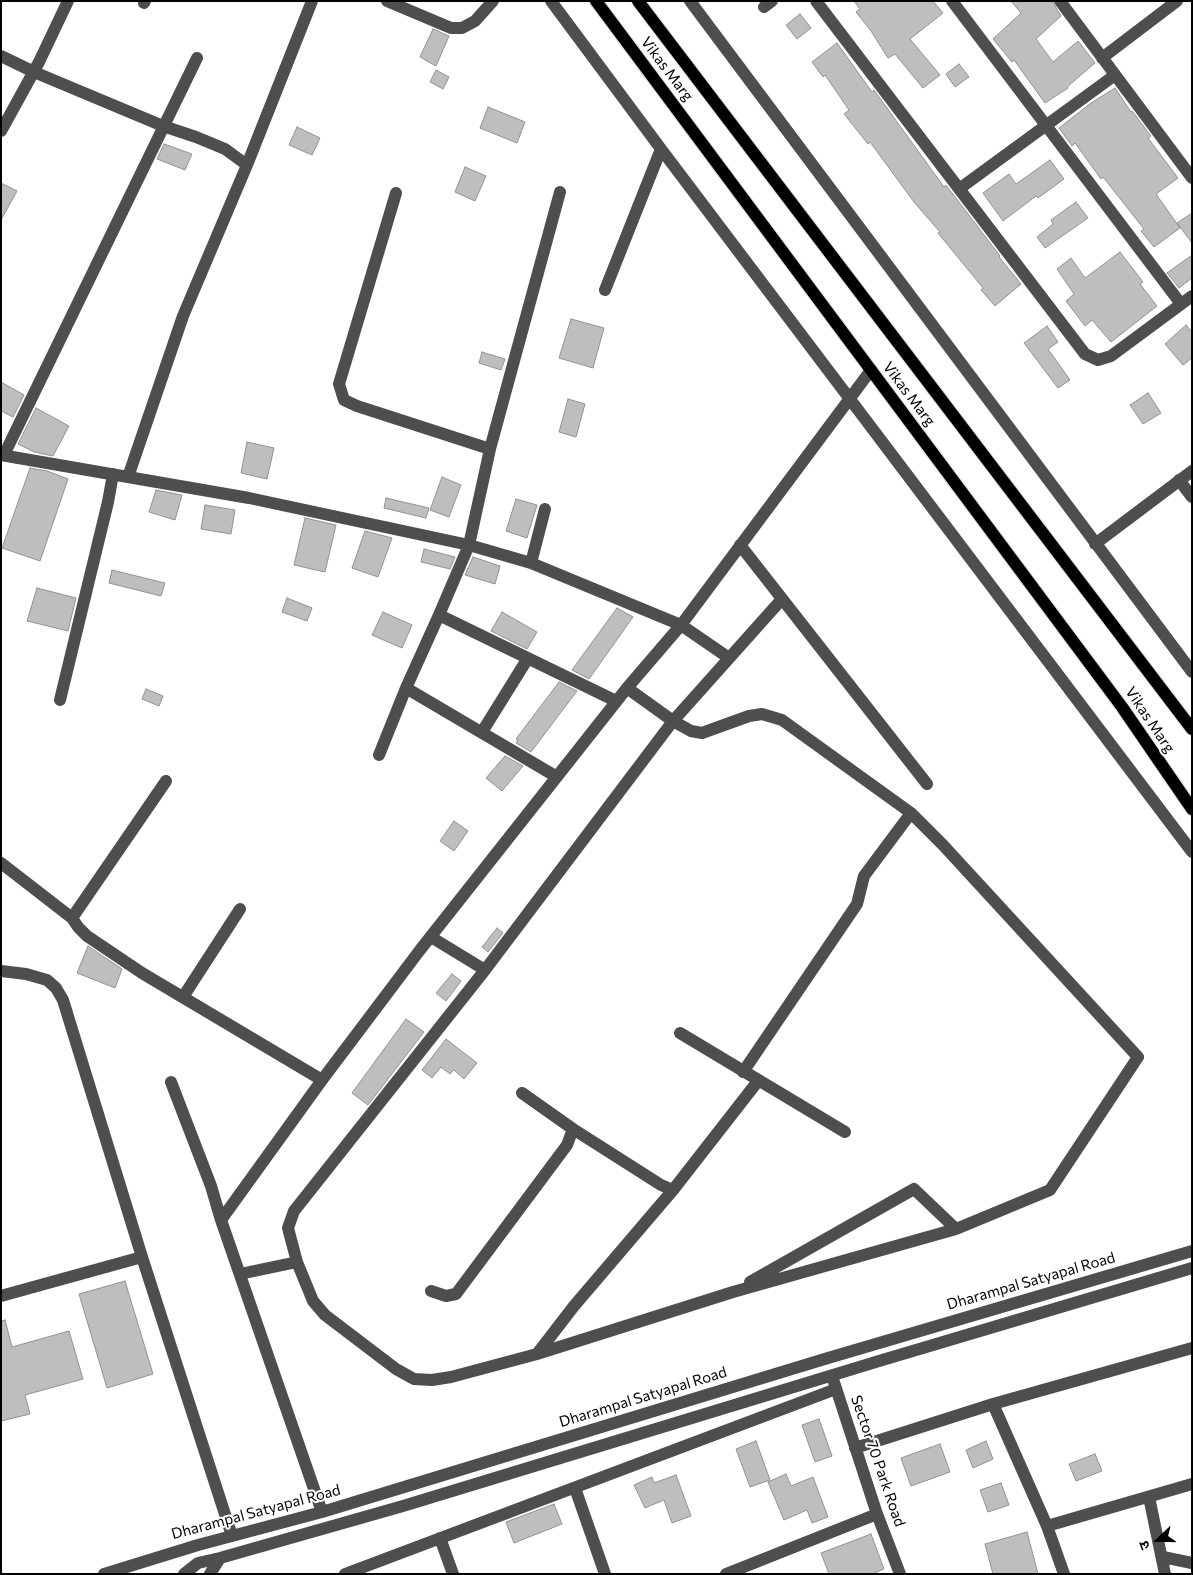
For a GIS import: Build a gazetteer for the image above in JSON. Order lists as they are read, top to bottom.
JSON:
{
  "streets": {
    "main road": ["Vikas Marg"],
    "street": ["Dharampal Satyapal Road", "Sector 70 Park Road"]
  },
  "crossings": [
    ["Dharampal Satyapal Road", "Sector 70 Park Road"]
  ],
  "north": "left"
}
